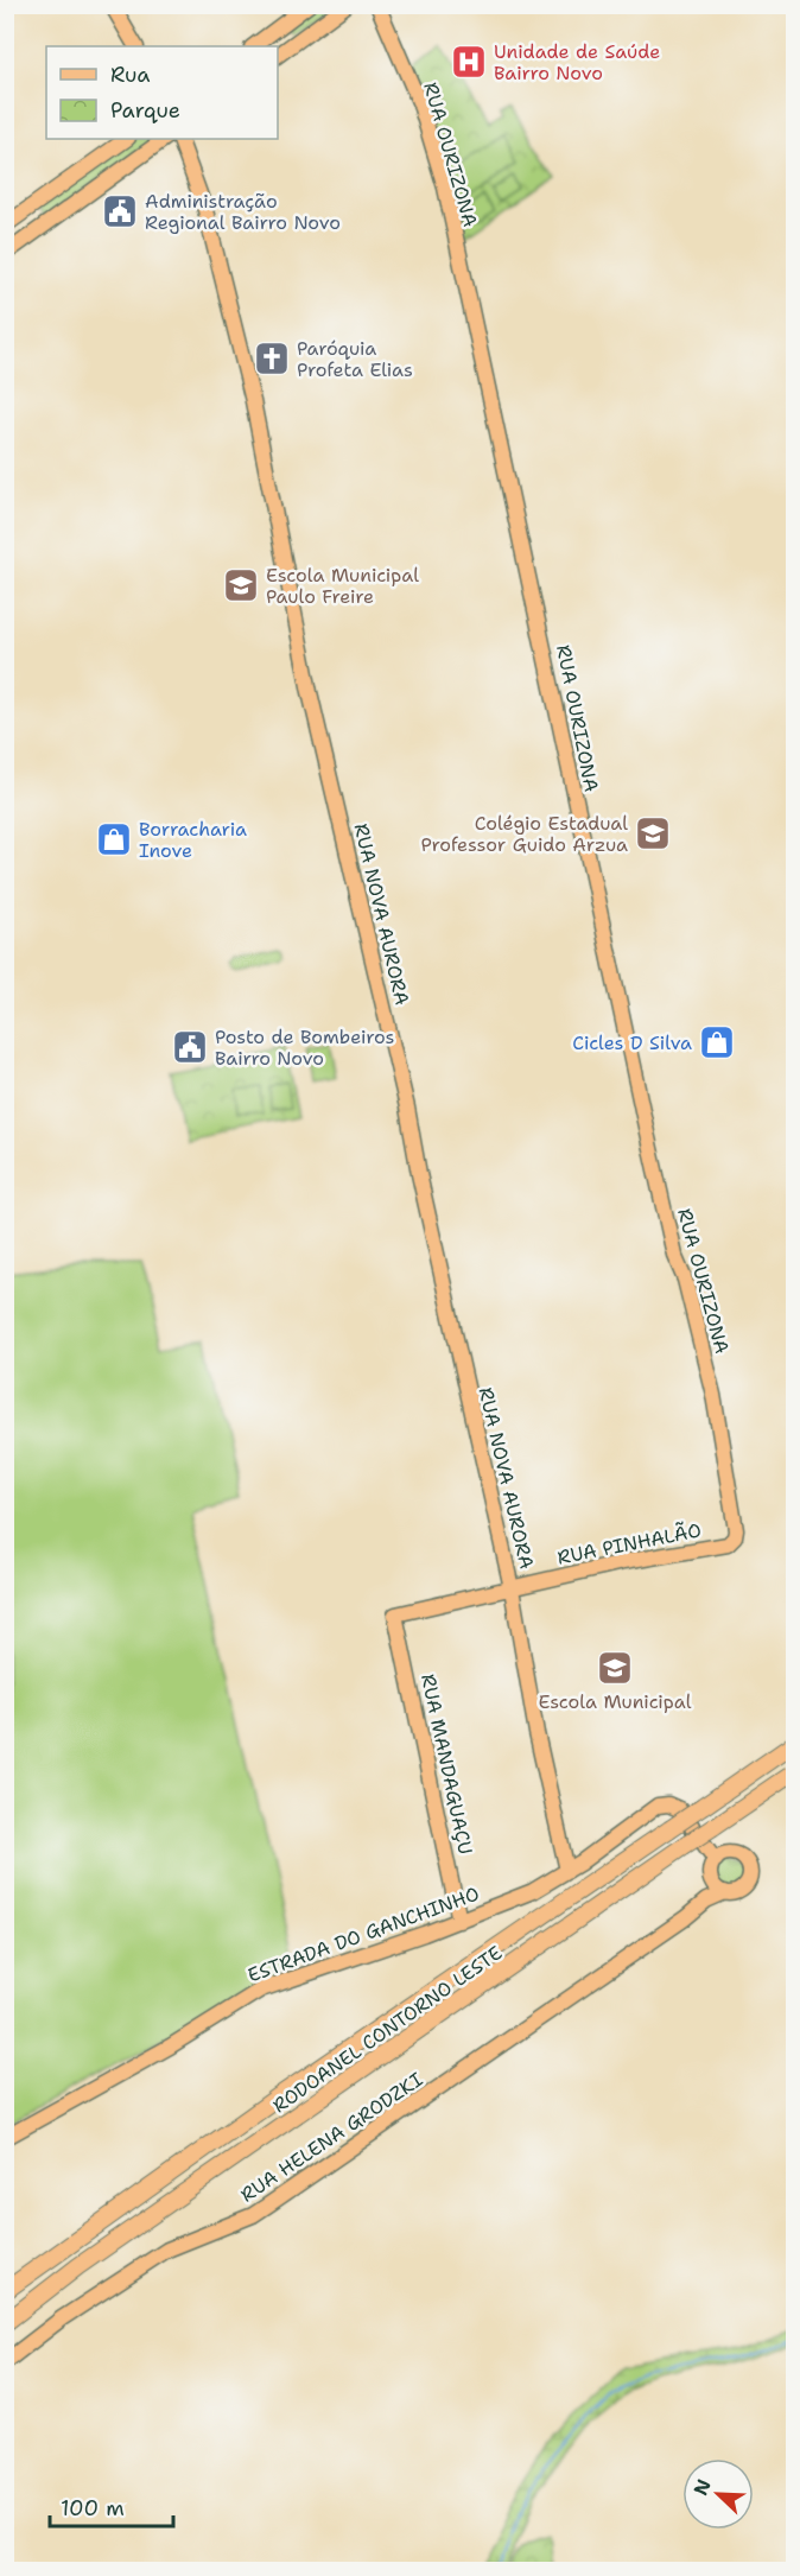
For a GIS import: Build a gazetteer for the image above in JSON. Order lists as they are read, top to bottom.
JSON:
{
  "streets": {
    "highway": ["RODOANEL CONTORNO LESTE"],
    "main road": [
      "RUA OURIZONA",
      "RUA NOVA AURORA",
      "RUA PINHALÃO",
      "RUA MANDAGUAÇU",
      "ESTRADA DO GANCHINHO",
      "RUA HELENA GRODZKI"
    ]
  },
  "crossings": [
    ["RUA OURIZONA", "RUA PINHALÃO"],
    ["RUA NOVA AURORA", "RUA PINHALÃO"],
    ["RUA NOVA AURORA", "ESTRADA DO GANCHINHO"],
    ["RUA PINHALÃO", "RUA MANDAGUAÇU"],
    ["RUA MANDAGUAÇU", "ESTRADA DO GANCHINHO"],
    ["ESTRADA DO GANCHINHO", "RUA HELENA GRODZKI"]
  ],
  "places": {
    "hospital": ["Unidade de Saúde Bairro Novo"],
    "public building": ["Administração Regional Bairro Novo", "Posto de Bombeiros Bairro Novo"],
    "church": ["Paróquia Profeta Elias"],
    "school or university": ["Escola Municipal Paulo Freire", "Colégio Estadual Professor Guido Arzua", "Escola Municipal"],
    "shop": ["Borracharia Inove", "Cicles D Silva"]
  },
  "legend": ["Rua", "Parque"],
  "scale_bar": "100 m",
  "north": "top left"
}
